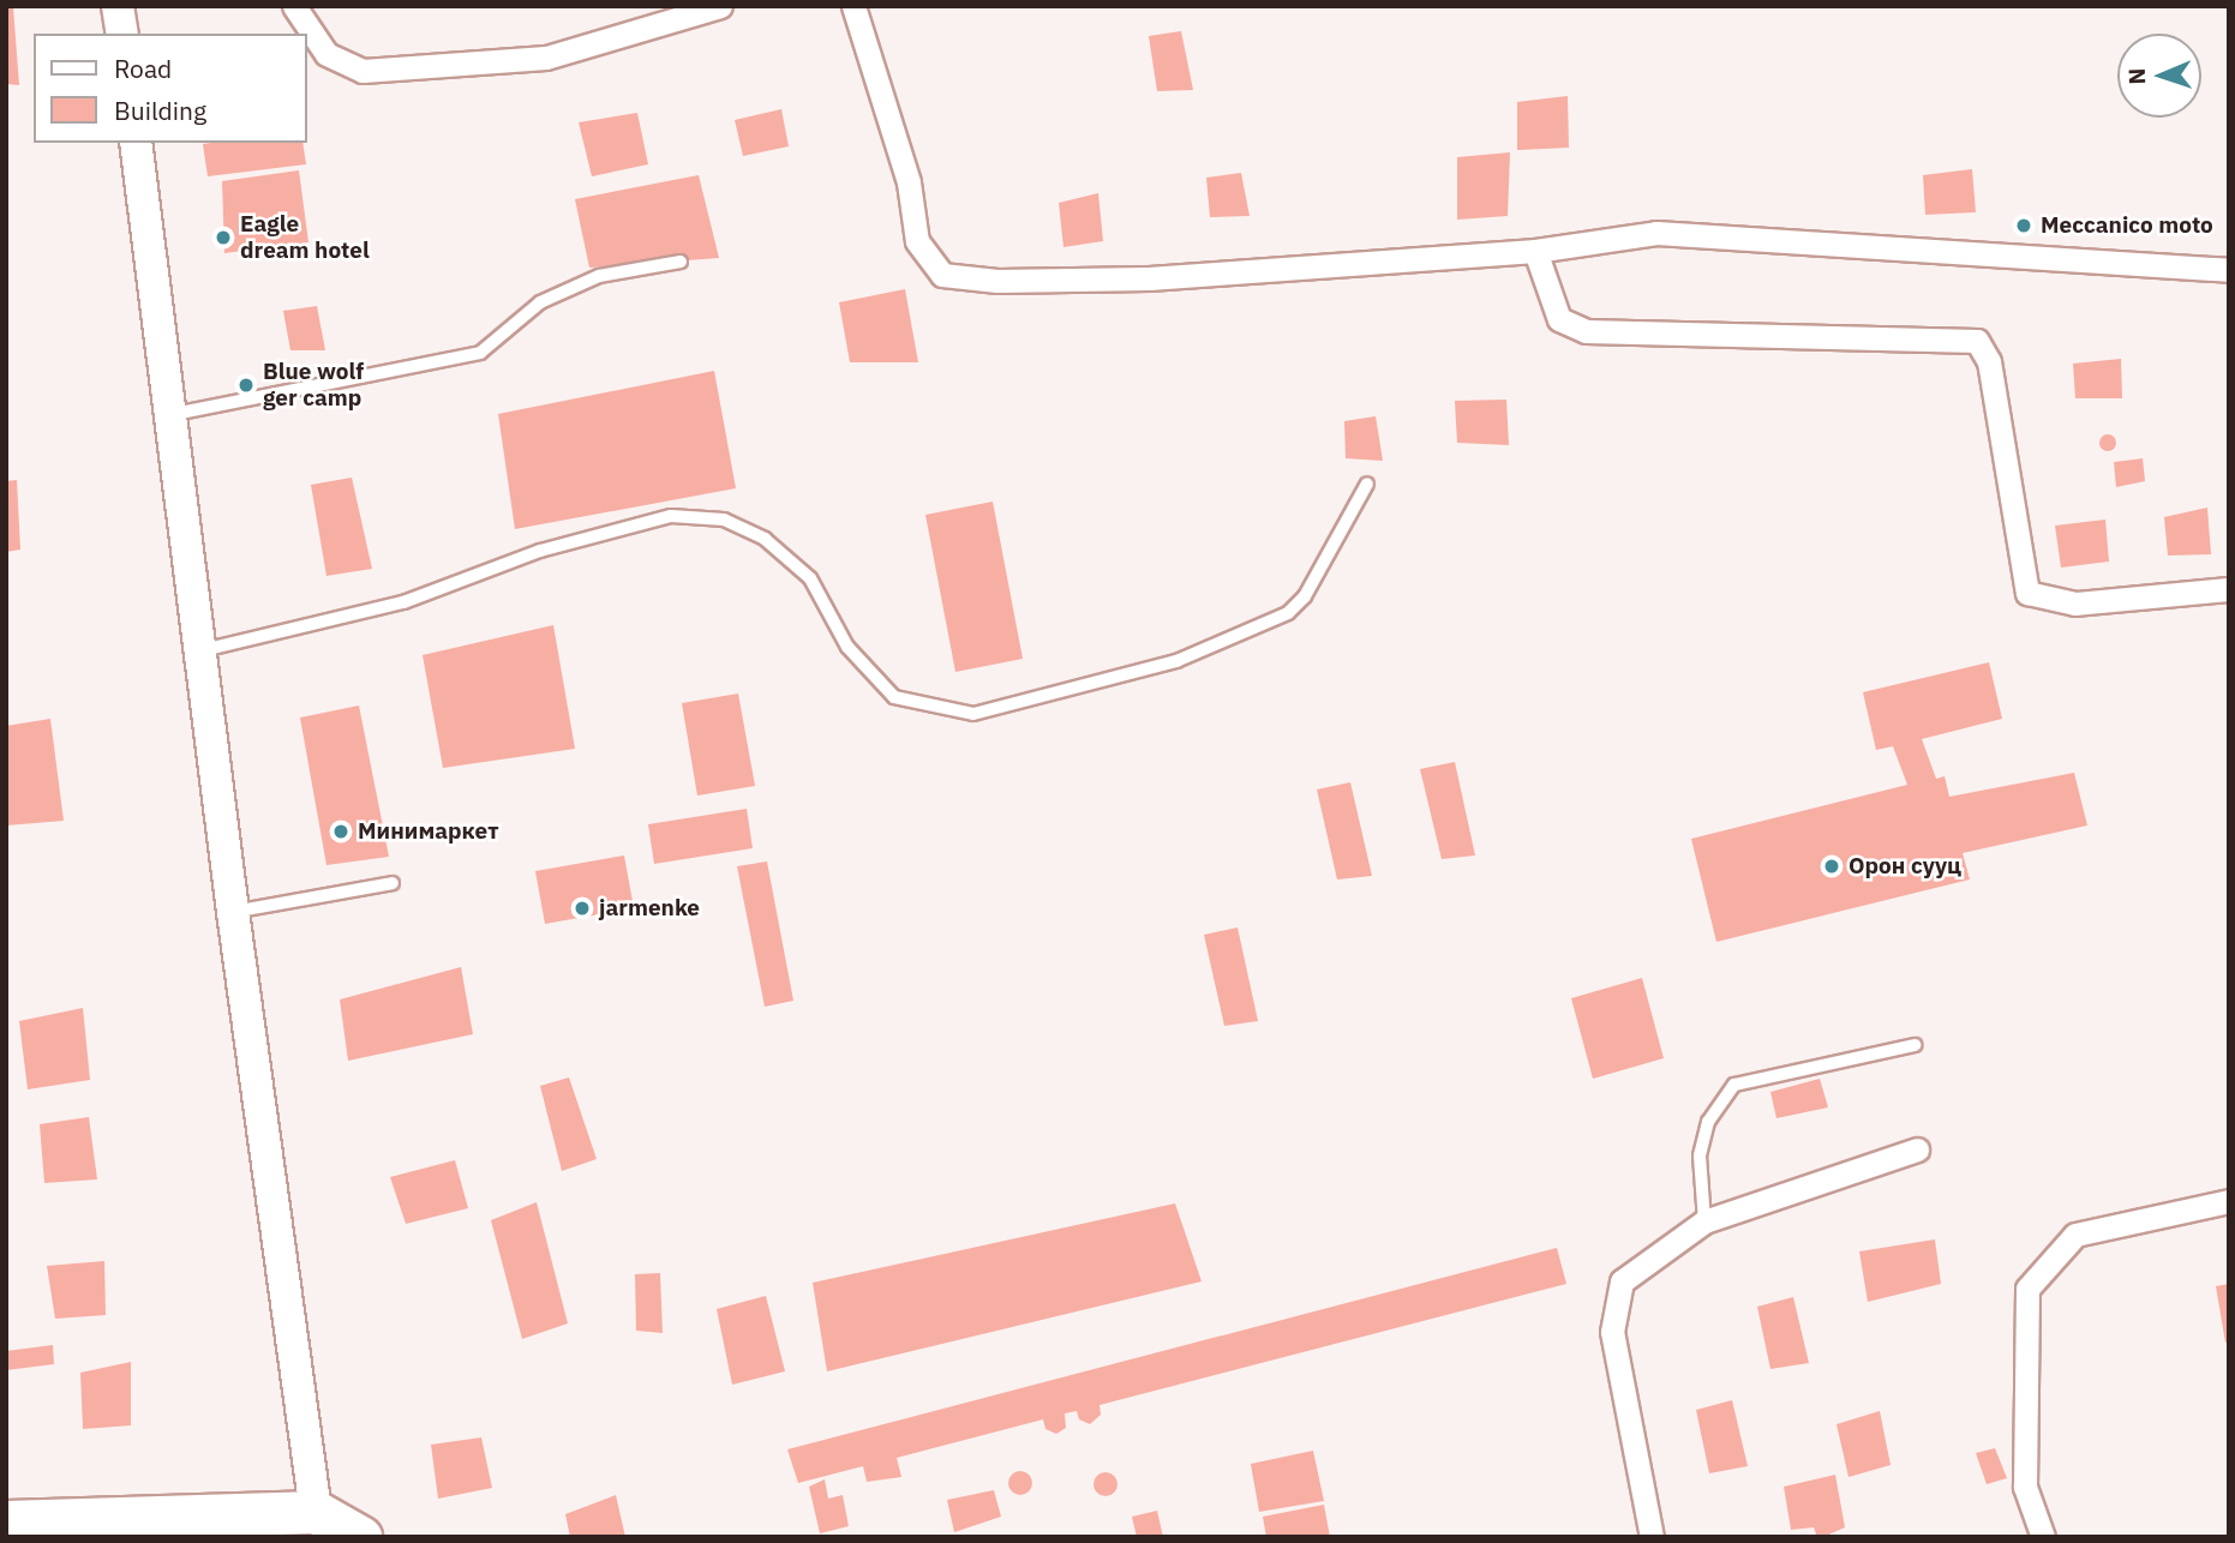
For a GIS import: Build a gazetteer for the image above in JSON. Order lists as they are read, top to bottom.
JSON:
{
  "places": [
    "Meccanico moto",
    "Eagle dream hotel",
    "Blue wolf ger camp",
    "Минимаркет",
    "Орон сууц",
    "jarmenke"
  ],
  "legend": ["Road", "Building"],
  "north": "left"
}
